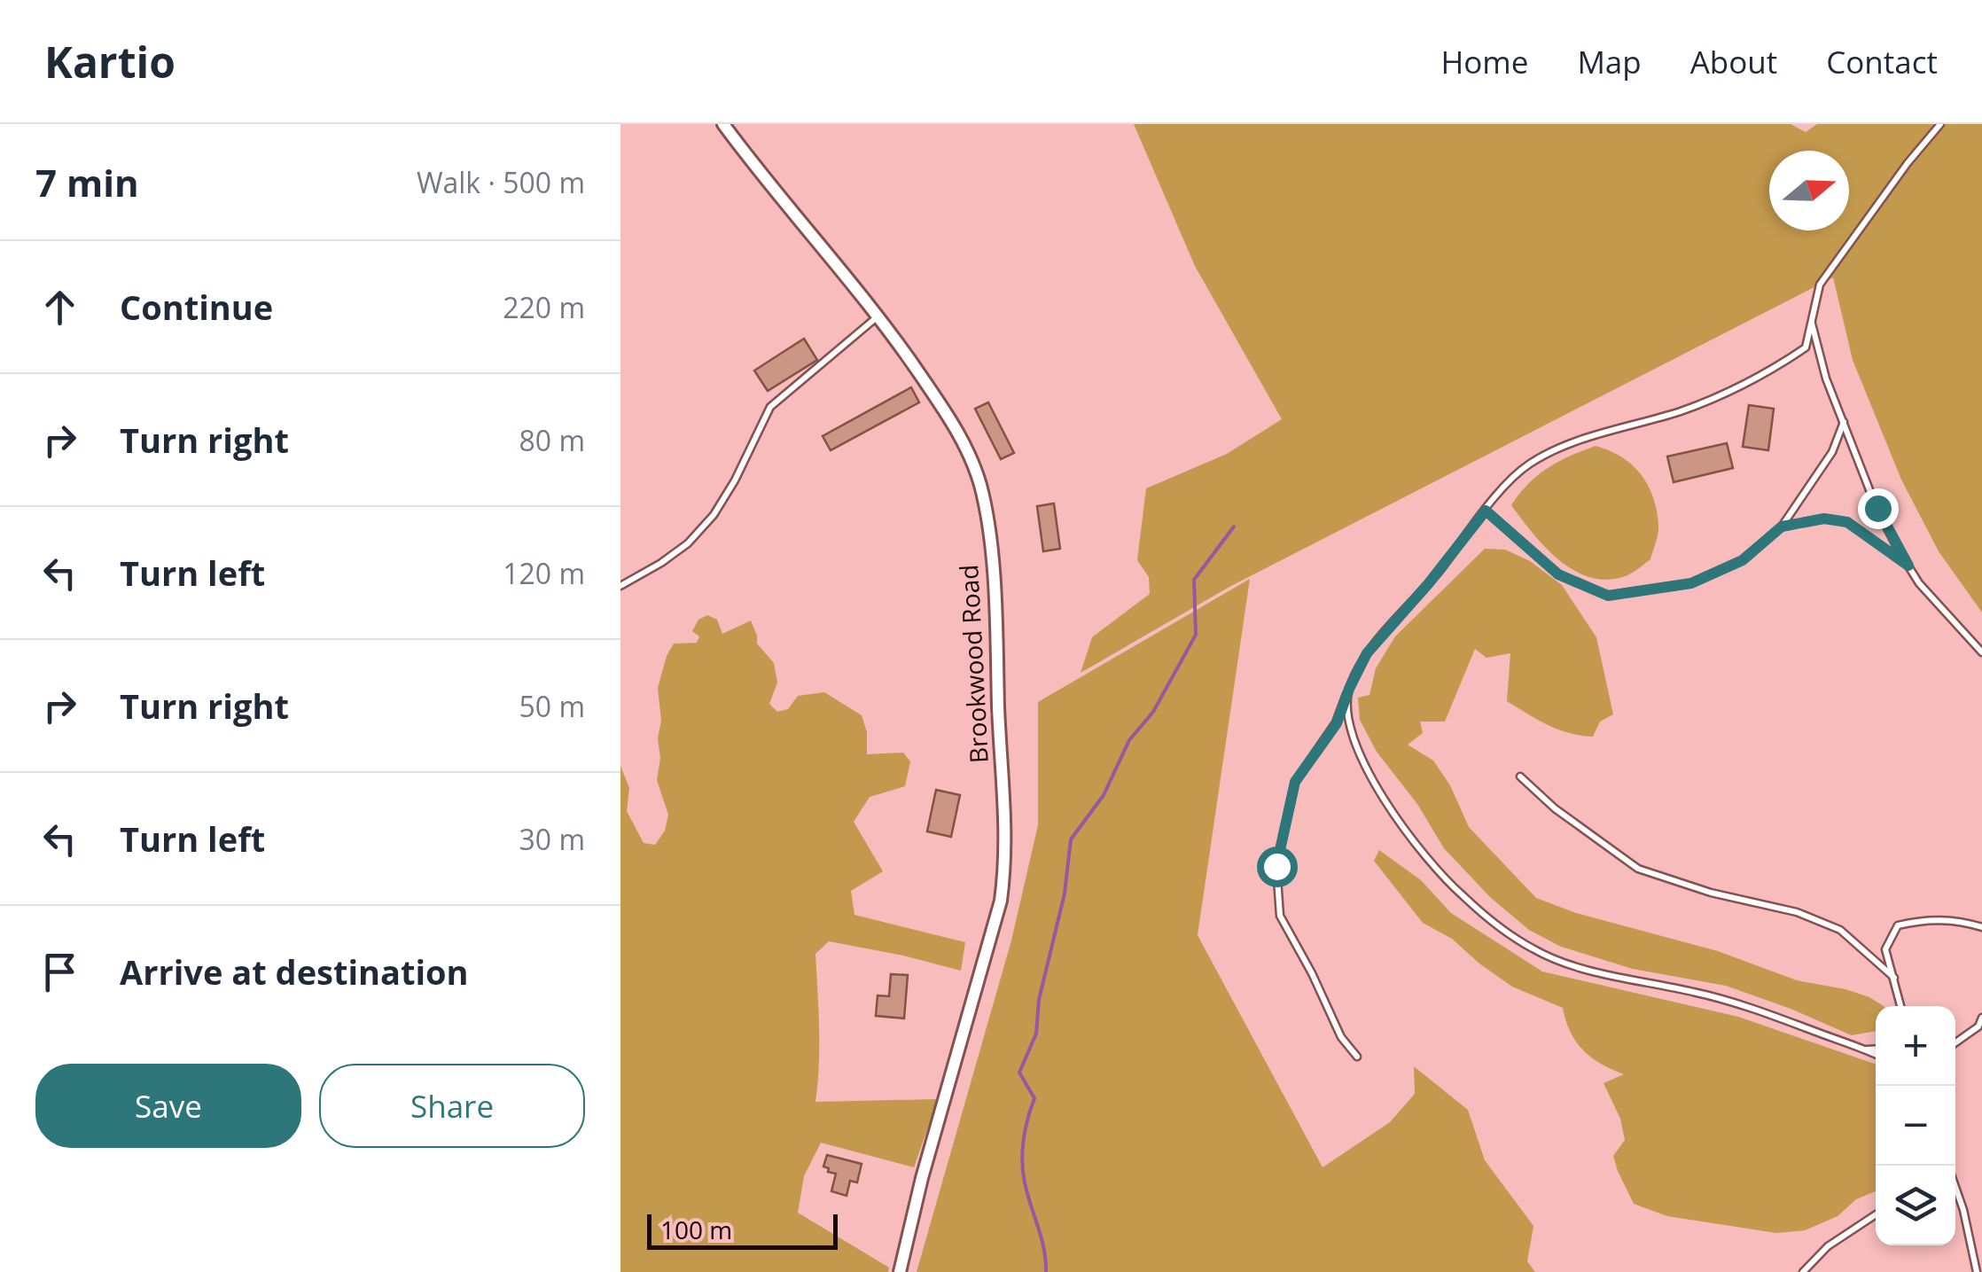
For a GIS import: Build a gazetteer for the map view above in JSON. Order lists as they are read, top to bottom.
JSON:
{
  "streets": {
    "street": ["Brookwood Road"]
  },
  "scale_bar": "100 m",
  "north": "right",
  "page": {
    "header": "Kartio",
    "nav": [
      "Home",
      "Map",
      "About",
      "Contact"
    ],
    "heading": ["7 min", "Walk · 500 m"],
    "list": [
      ["Continue", "220 m"],
      ["Turn right", "80 m"],
      ["Turn left", "120 m"],
      ["Turn right", "50 m"],
      ["Turn left", "30 m"],
      "Arrive at destination"
    ],
    "map_buttons": ["+", "−"],
    "buttons": ["Save", "Share"],
    "scale": "100 m"
  }
}
